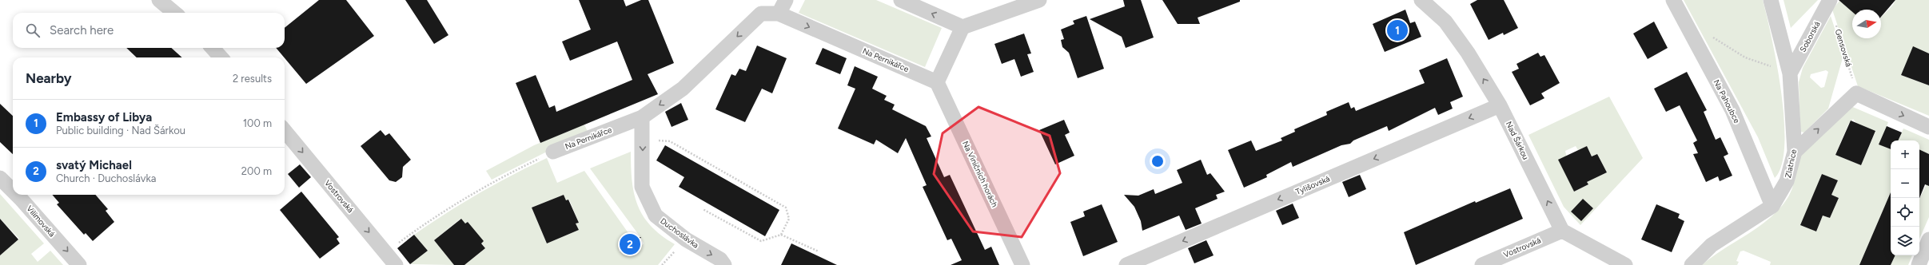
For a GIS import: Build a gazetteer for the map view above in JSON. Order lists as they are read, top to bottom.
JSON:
{
  "streets": {
    "street": [
      "Soborská",
      "Na Pernikářce",
      "Na Pahoubce",
      "Nad Šárkou",
      "Zlatnice",
      "Na Viničních horách",
      "Tylišovská",
      "Vostrovská",
      "Vilímovská",
      "Duchoslávka"
    ],
    "path": ["Gensovská"]
  },
  "crossings": [
    ["Soborská", "Gensovská"],
    ["Soborská", "Zlatnice"],
    ["Na Pernikářce", "Na Viničních horách"],
    ["Na Pernikářce", "Duchoslávka"],
    ["Na Pahoubce", "Zlatnice"],
    ["Nad Šárkou", "Tylišovská"],
    ["Nad Šárkou", "Vostrovská"]
  ],
  "one_way": [
    "Nad Šárkou",
    "Tylišovská",
    "Vostrovská",
    "Vilímovská",
    "Duchoslávka"
  ],
  "north": "right",
  "page": {
    "search": "Search here",
    "pins": ["1", "2"],
    "heading": ["Nearby", "2 results"],
    "list": [
      {
        "mark": "1",
        "name": "Embassy of Libya",
        "note": "Public building · Nad Šárkou",
        "value": "100 m"
      },
      {
        "mark": "2",
        "name": "svatý Michael",
        "note": "Church · Duchoslávka",
        "value": "200 m"
      }
    ],
    "map_buttons": ["+", "−"]
  }
}
